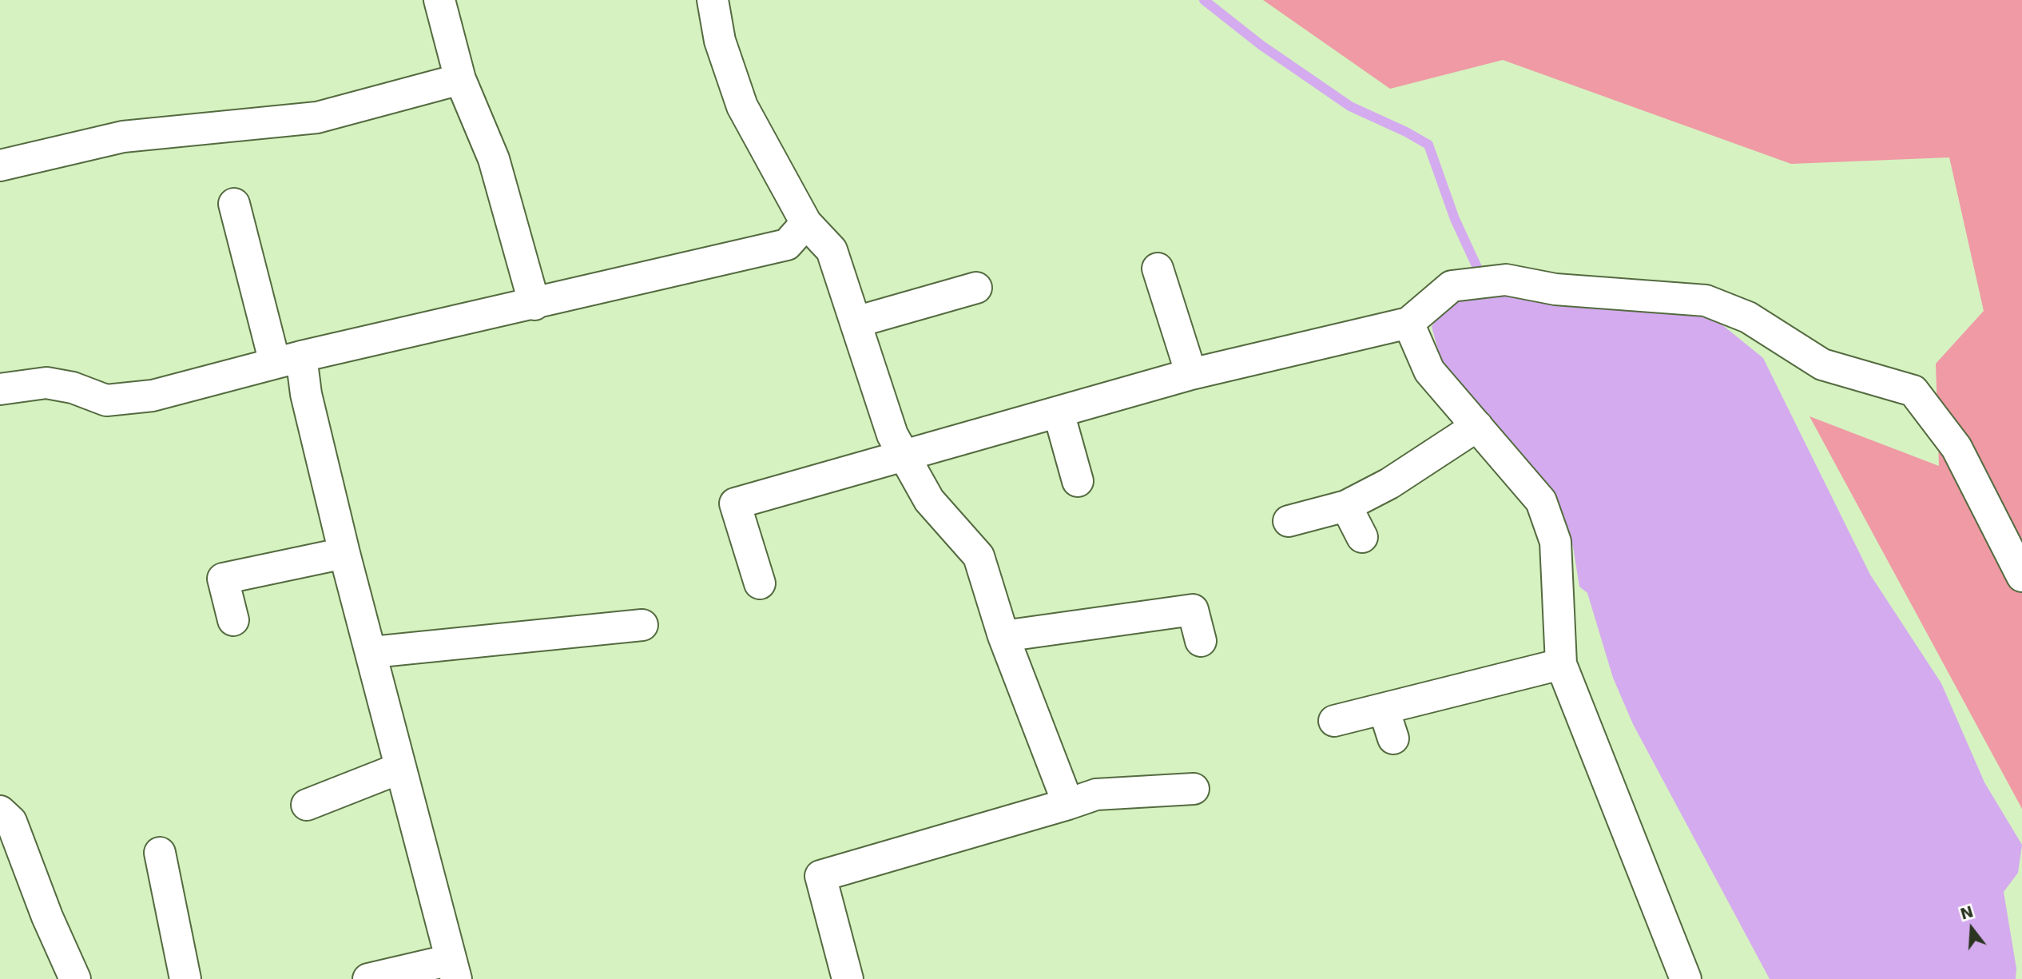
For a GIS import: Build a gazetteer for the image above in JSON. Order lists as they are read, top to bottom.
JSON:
{
  "north": "top"
}
